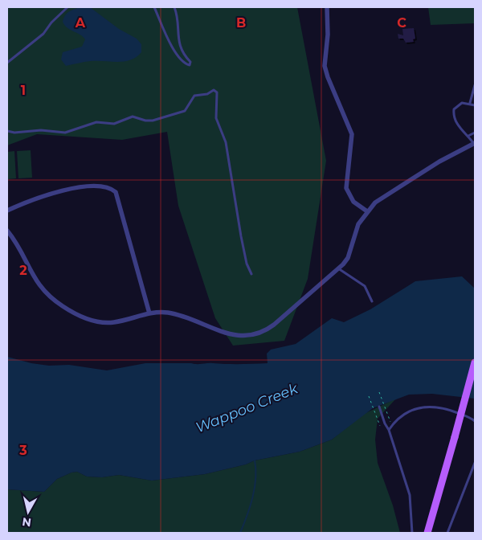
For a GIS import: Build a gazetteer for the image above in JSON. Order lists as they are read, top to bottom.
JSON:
{
  "water": ["Wappoo Creek"],
  "north": "bottom",
  "grid": {
    "columns": ["A", "B", "C"],
    "rows": ["1", "2", "3"]
  }
}
